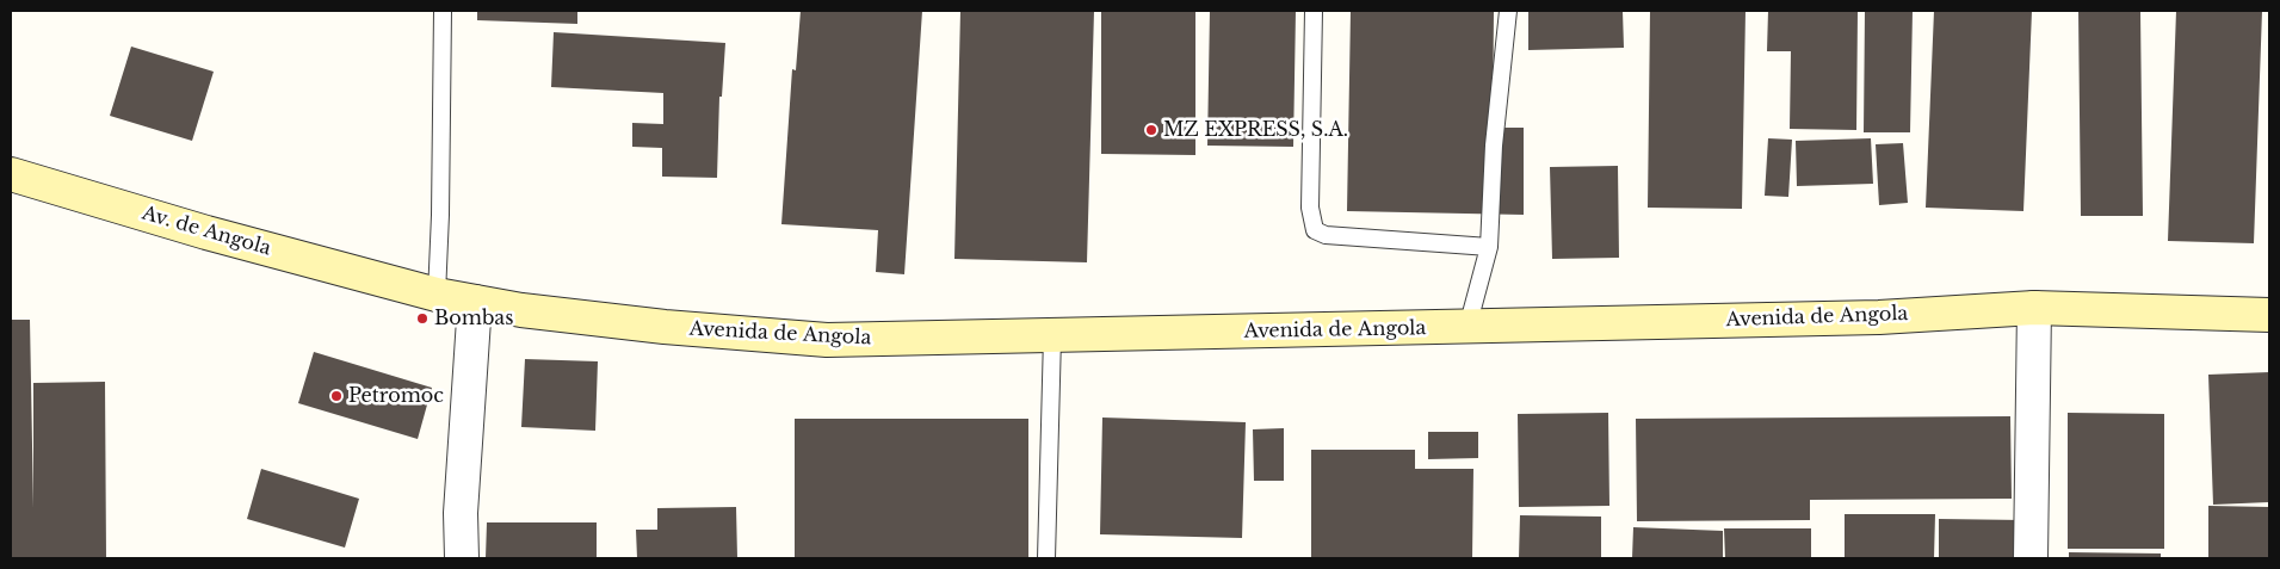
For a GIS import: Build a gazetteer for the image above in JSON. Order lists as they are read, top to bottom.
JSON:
{
  "streets": {
    "main road": ["Av. de Angola", "Avenida de Angola"]
  },
  "crossings": [
    ["Av. de Angola", "Avenida de Angola"]
  ],
  "places": ["MZ EXPRESS, S.A.", "Bombas", "Petromoc"]
}
